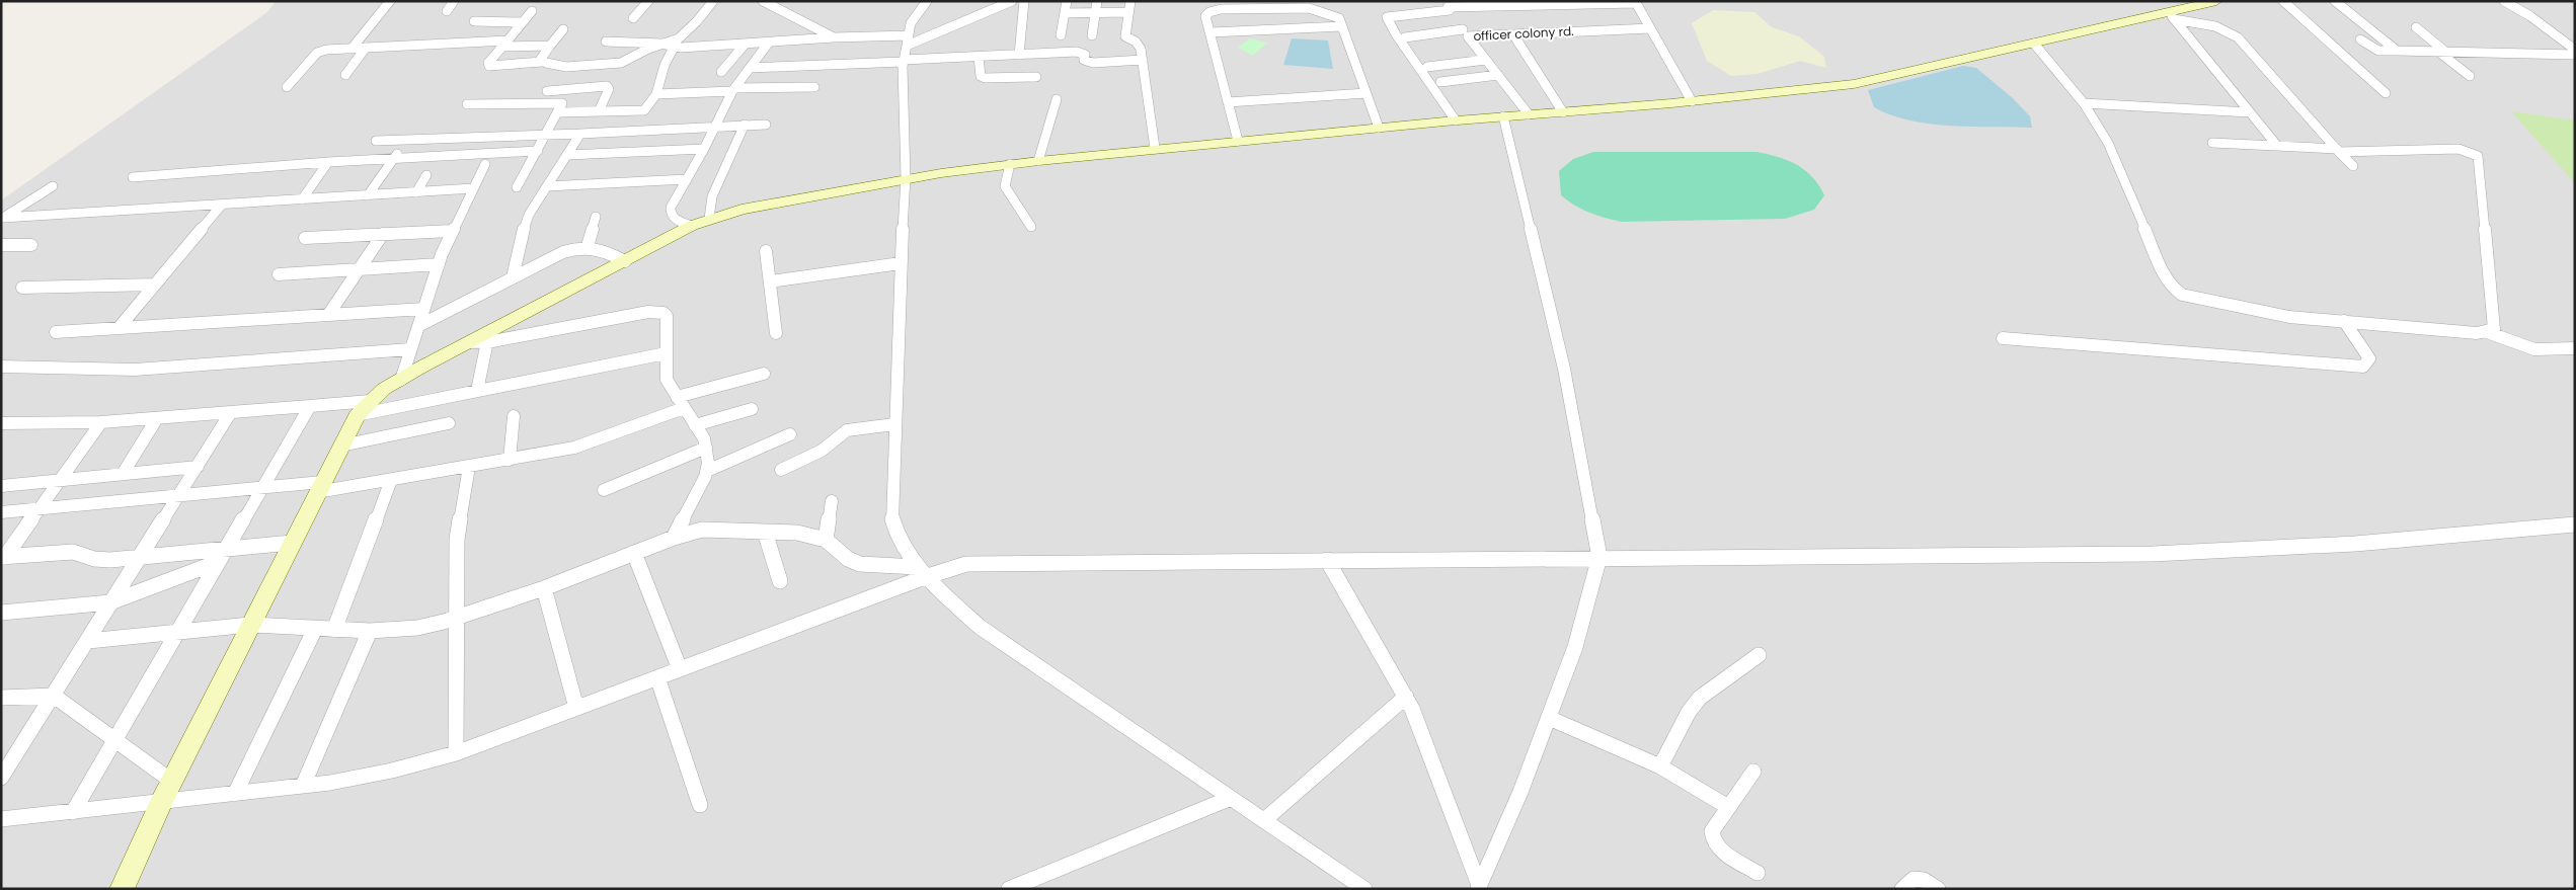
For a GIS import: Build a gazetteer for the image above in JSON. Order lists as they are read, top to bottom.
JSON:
{
  "streets": {
    "street": ["officer colony rd."]
  }
}
